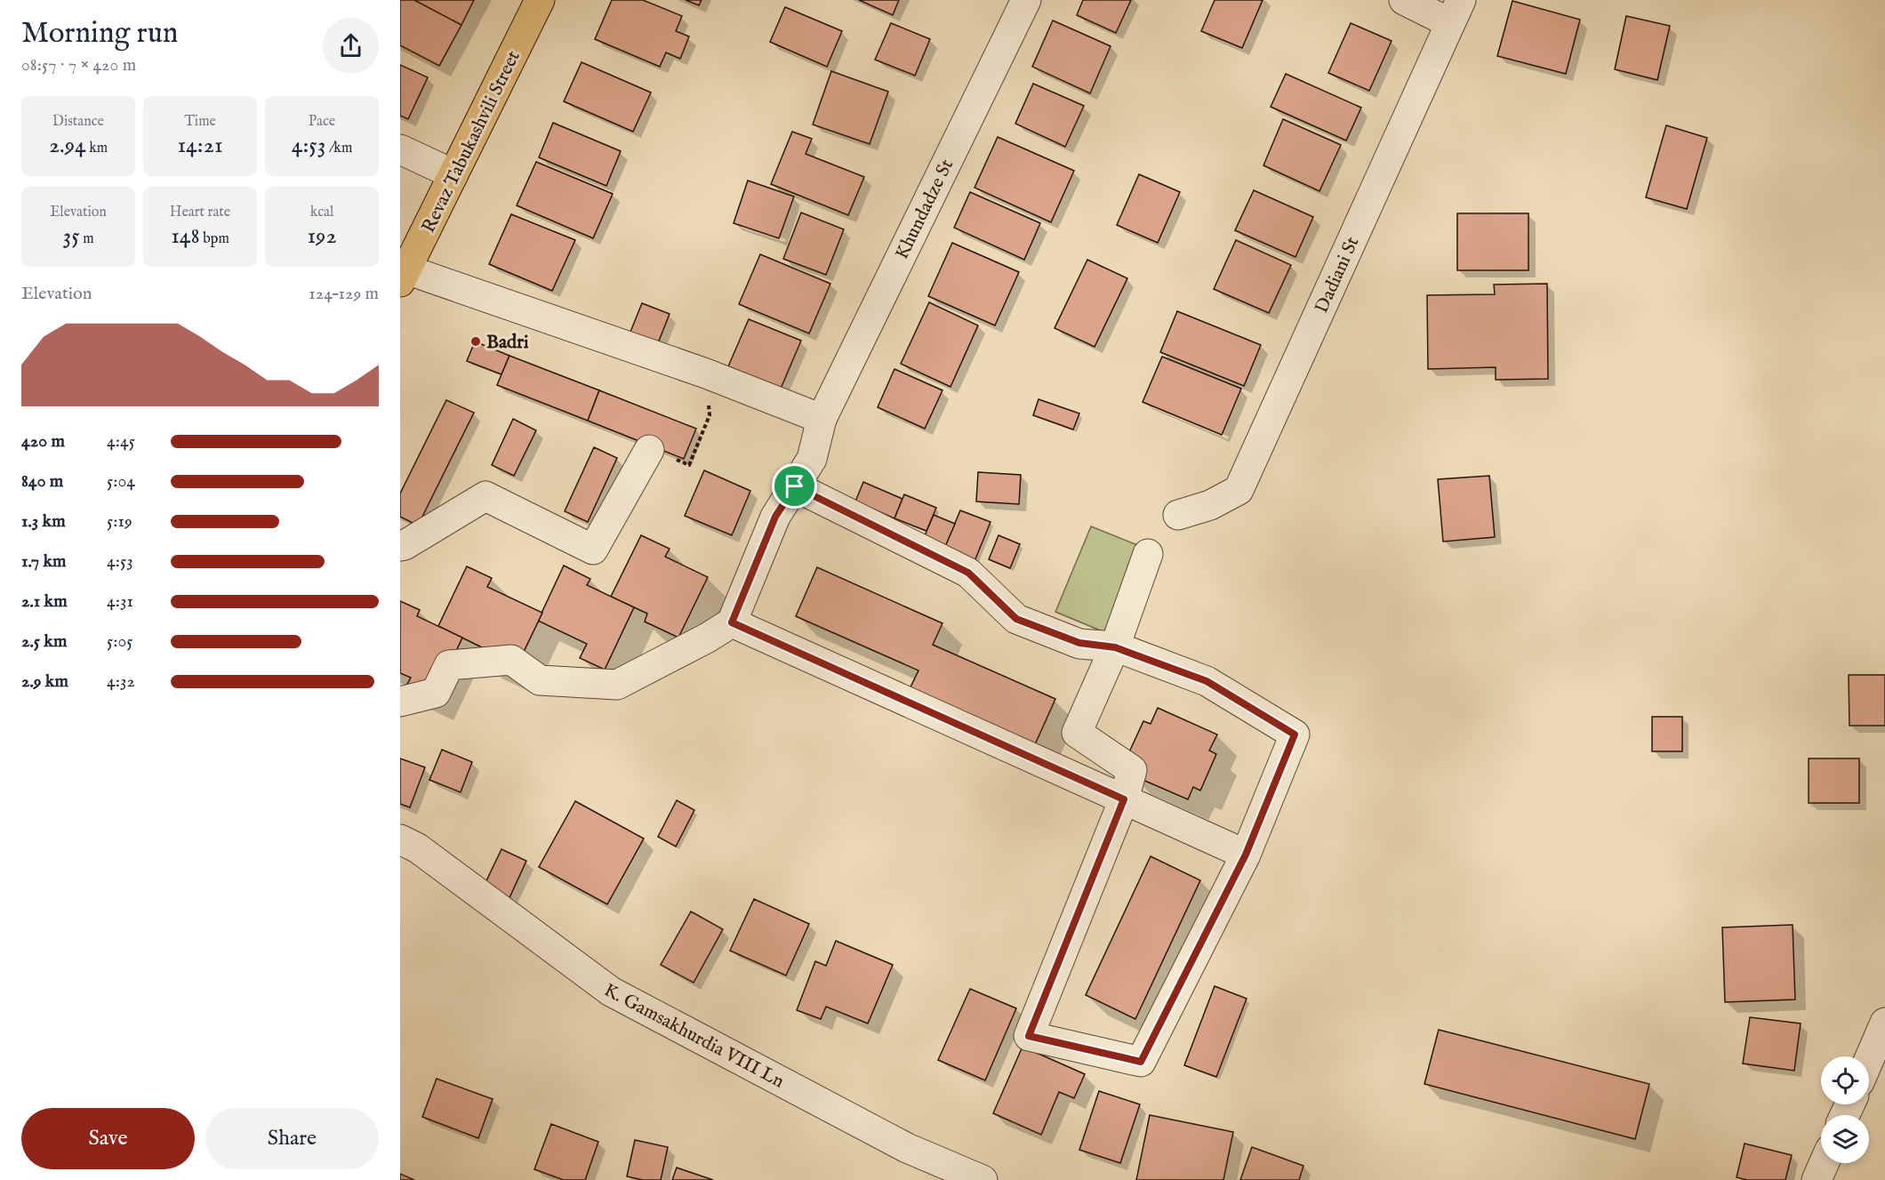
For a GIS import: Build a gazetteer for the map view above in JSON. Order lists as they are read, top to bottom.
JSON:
{
  "streets": {
    "main road": ["Revaz Tabukashvili Street"],
    "street": ["Khundadze St", "Dadiani St", "K. Gamsakhurdia VIII Ln"]
  },
  "places": ["Badri"],
  "page": {
    "heading": ["Morning run", "08:57 · 7 × 420 m"],
    "stats": [
      ["Distance", "2.94 km"],
      ["Time", "14:21"],
      ["Pace", "4:53 /km"],
      ["Elevation", "35 m"],
      ["Heart rate", "148 bpm"],
      ["kcal", "192"]
    ],
    "chart": ["Elevation", "124–129 m"],
    "list": [
      {
        "name": "420 m",
        "note": "4:45"
      },
      {
        "name": "840 m",
        "note": "5:04"
      },
      {
        "name": "1.3 km",
        "note": "5:19"
      },
      {
        "name": "1.7 km",
        "note": "4:53"
      },
      {
        "name": "2.1 km",
        "note": "4:31"
      },
      {
        "name": "2.5 km",
        "note": "5:05"
      },
      {
        "name": "2.9 km",
        "note": "4:32"
      }
    ],
    "buttons": ["Save", "Share"]
  }
}
